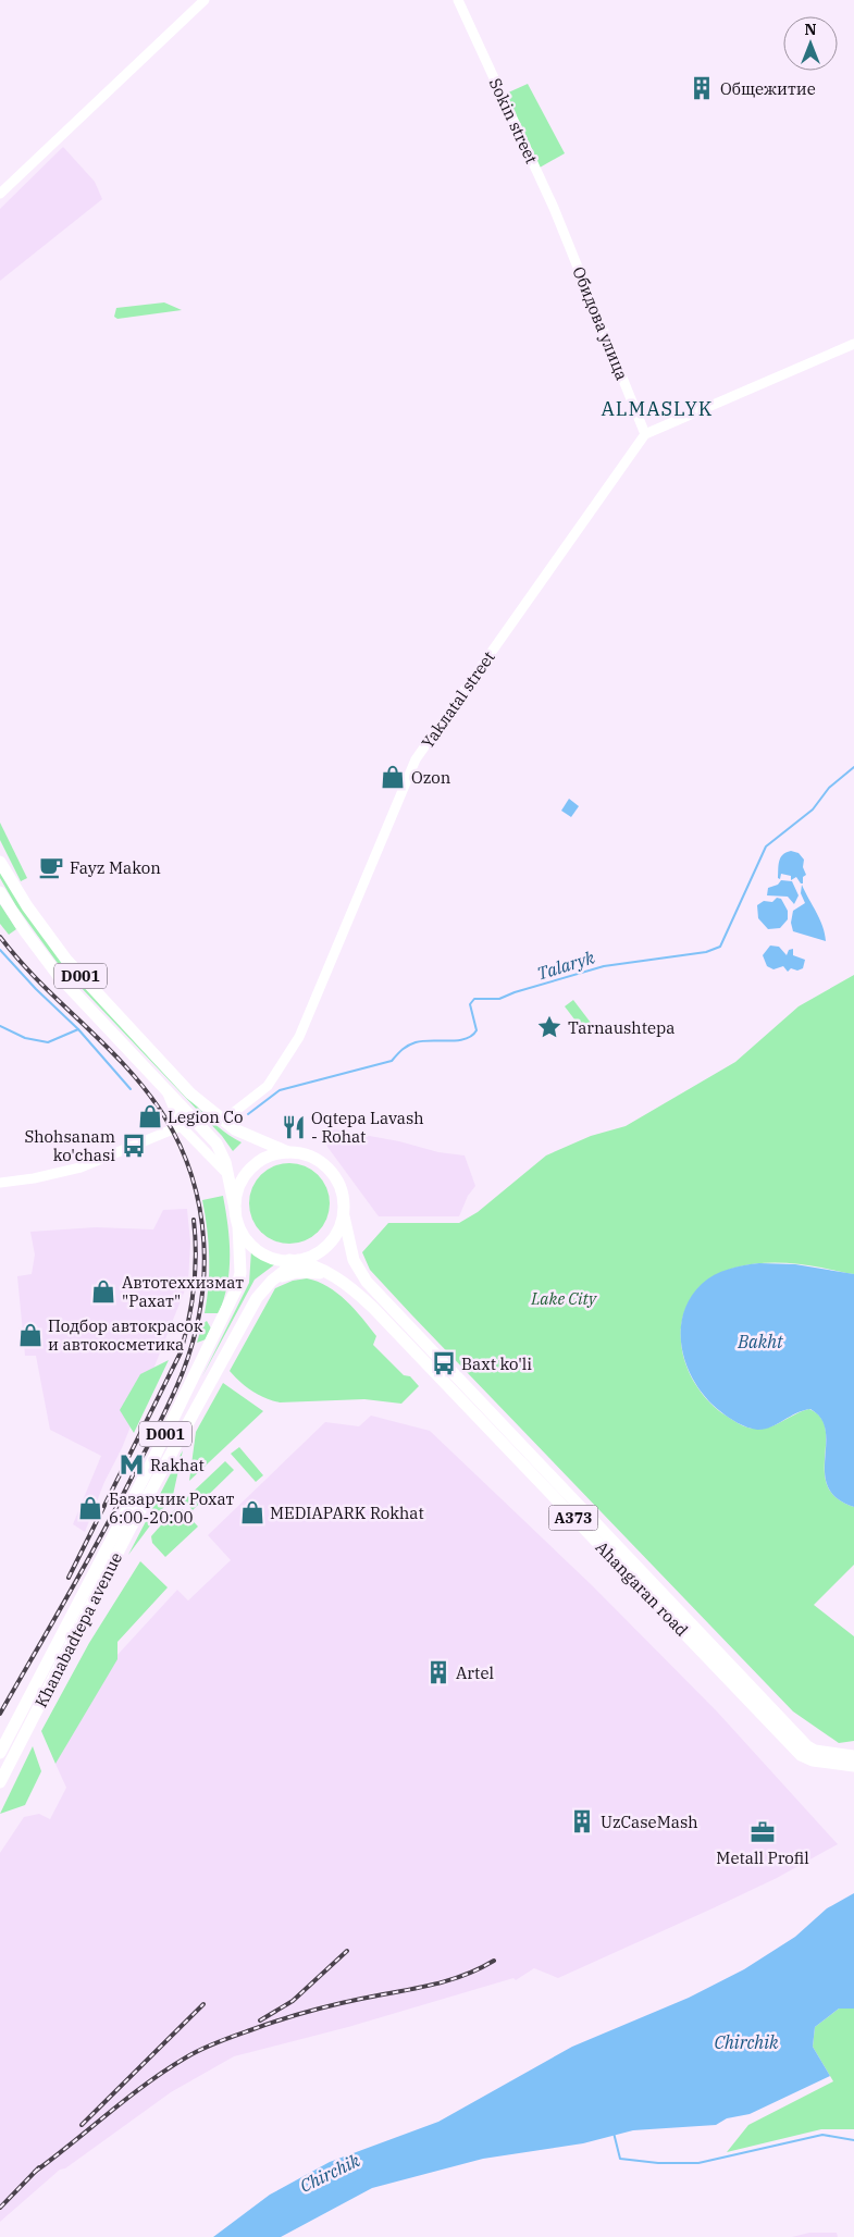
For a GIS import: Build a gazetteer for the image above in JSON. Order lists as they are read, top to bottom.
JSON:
{
  "streets": {
    "highway": [
      "D001",
      "A373",
      "Ahangaran road",
      "Khanabadtepa avenue"
    ],
    "street": ["Sokin street", "Обидова улица", "Yakлatal street"]
  },
  "crossings": [
    ["Sokin street", "Обидова улица"],
    ["Обидова улица", "Yakлatal street"],
    ["Yakлatal street", "D001"],
    ["D001", "Ahangaran road"],
    ["D001", "Khanabadtepa avenue"],
    ["Ahangaran road", "Khanabadtepa avenue"]
  ],
  "districts": ["ALMASLYK"],
  "water": ["Talaryk", "Bakht", "Chirchik"],
  "parks": ["Lake City"],
  "places": {
    "building": ["Общежитие", "Artel", "UzCaseMash"],
    "shop": [
      "Ozon",
      "Legion Co",
      "Автотеххизмат \"Рахат\"",
      "Подбор автокрасок и автокосметика",
      "Базарчик Рохат 6:00-20:00",
      "MEDIAPARK Rokhat"
    ],
    "cafe": ["Fayz Makon"],
    "place": ["Tarnaushtepa"],
    "restaurant": ["Oqtepa Lavash - Rohat"],
    "bus stop": ["Shohsanam ko'chasi", "Baxt ko'li"],
    "metro station": ["Rakhat"],
    "office": ["Metall Profil"]
  },
  "north": "top"
}
